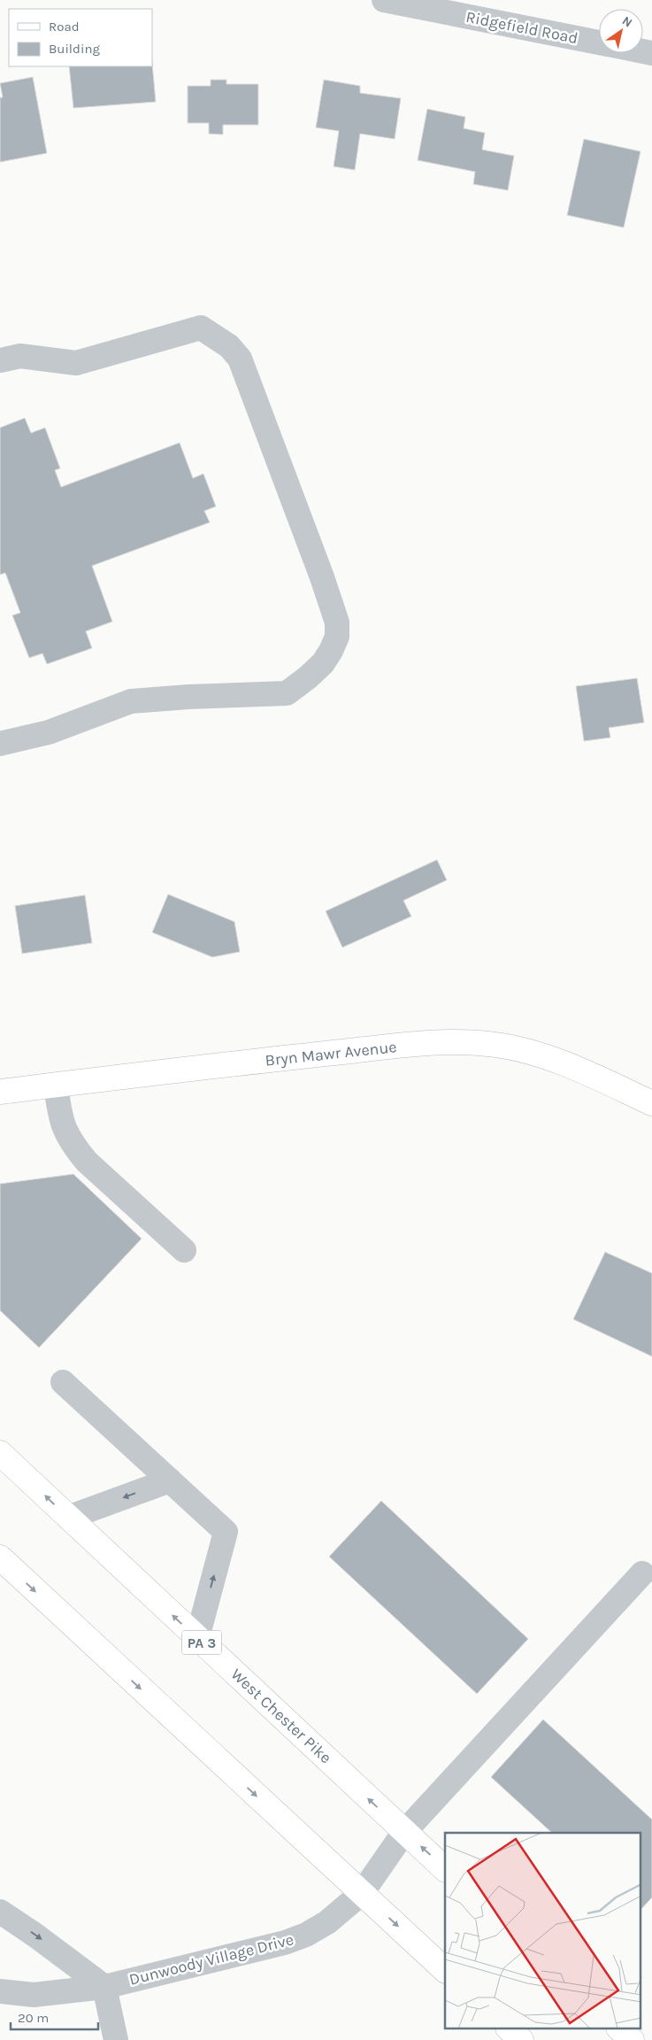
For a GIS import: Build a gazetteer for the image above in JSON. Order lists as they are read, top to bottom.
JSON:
{
  "streets": {
    "main road": ["Bryn Mawr Avenue", "PA 3", "West Chester Pike"],
    "street": ["Ridgefield Road", "Dunwoody Village Drive"]
  },
  "crossings": [
    ["West Chester Pike", "Dunwoody Village Drive"]
  ],
  "legend": ["Road", "Building"],
  "scale_bar": "20 m",
  "north": "top right"
}
